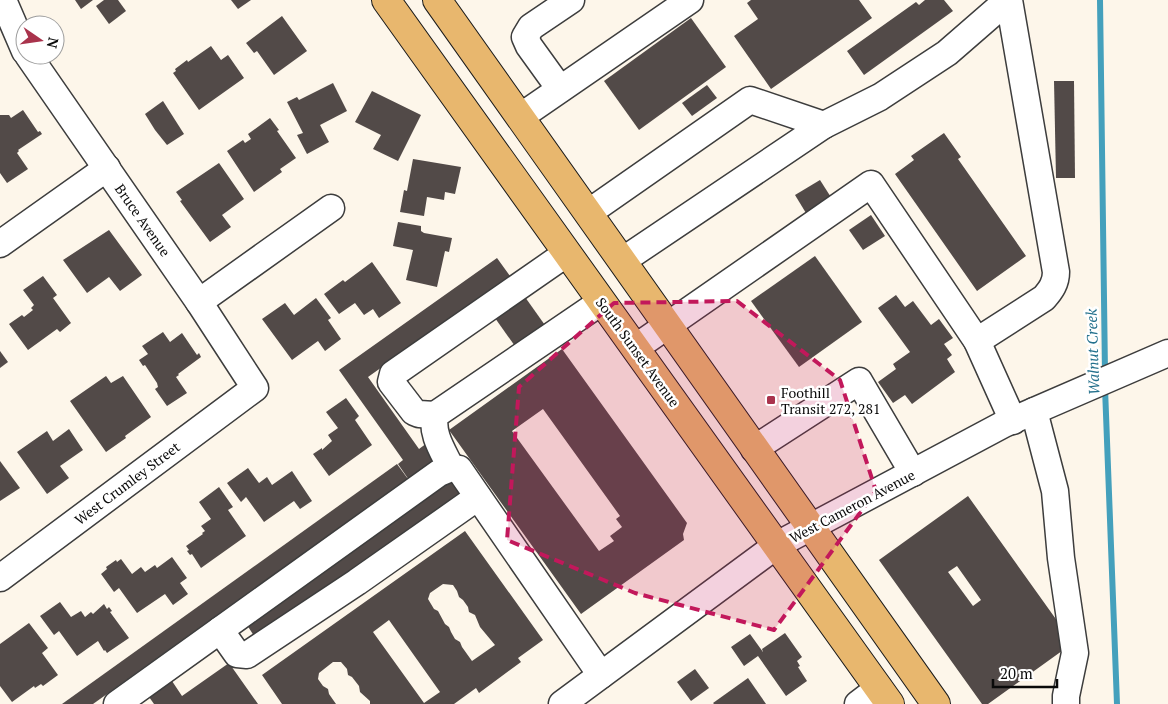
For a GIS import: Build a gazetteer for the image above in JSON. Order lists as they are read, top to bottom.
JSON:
{
  "streets": {
    "main road": ["South Sunset Avenue"],
    "street": ["Bruce Avenue", "West Crumley Street", "West Cameron Avenue"]
  },
  "crossings": [
    ["Bruce Avenue", "West Crumley Street"],
    ["South Sunset Avenue", "West Cameron Avenue"]
  ],
  "water": ["Walnut Creek"],
  "places": {
    "transit": ["Foothill Transit 272, 281"]
  },
  "scale_bar": "20 m",
  "north": "right"
}
